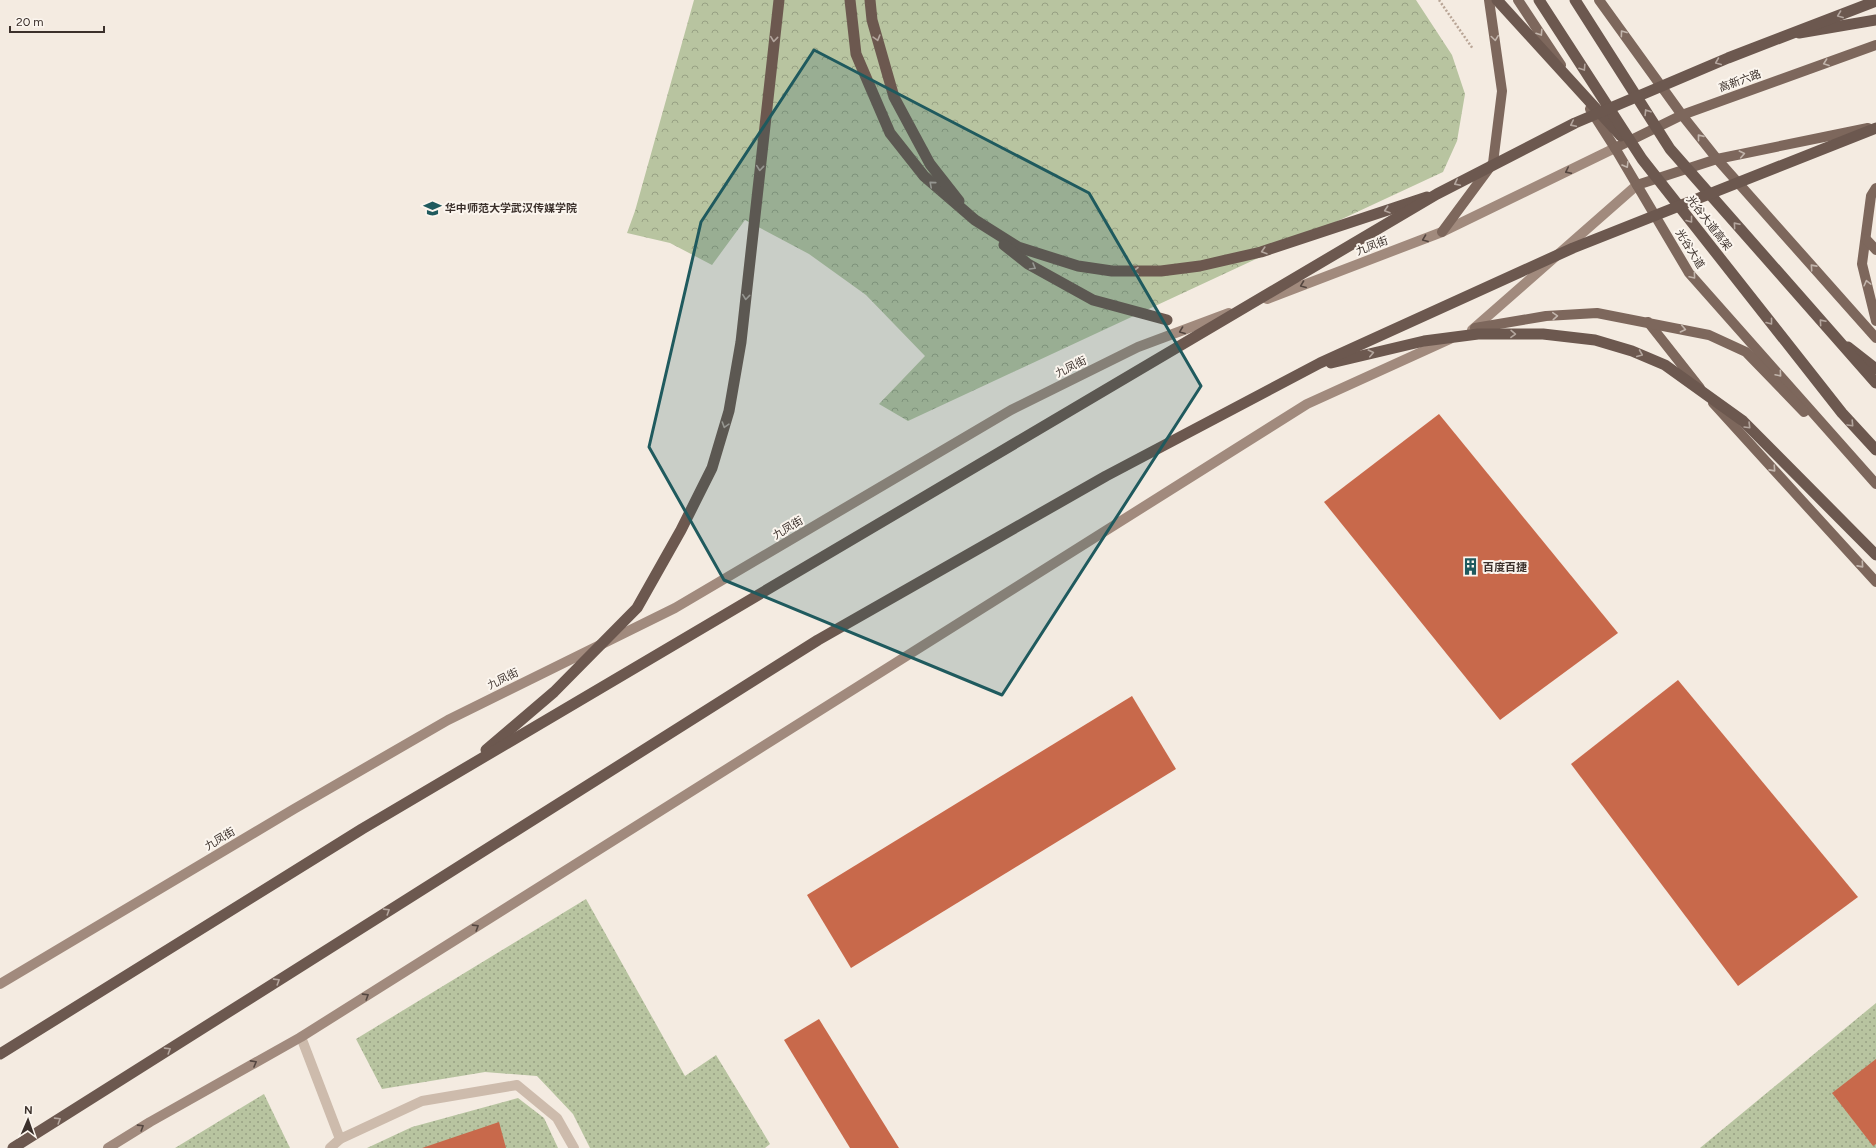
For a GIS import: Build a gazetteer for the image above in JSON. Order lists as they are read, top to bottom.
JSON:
{
  "streets": {
    "highway": ["光谷大道高架"],
    "main road": ["高新六路", "九凤街", "光谷大道"]
  },
  "crossings": [
    ["高新六路", "九凤街"],
    ["高新六路", "光谷大道"],
    ["九凤街", "光谷大道"]
  ],
  "one_way": ["九凤街"],
  "places": {
    "school or university": ["华中师范大学武汉传媒学院"],
    "building": ["百度百捷"]
  },
  "scale_bar": "20 m",
  "north": "top"
}
